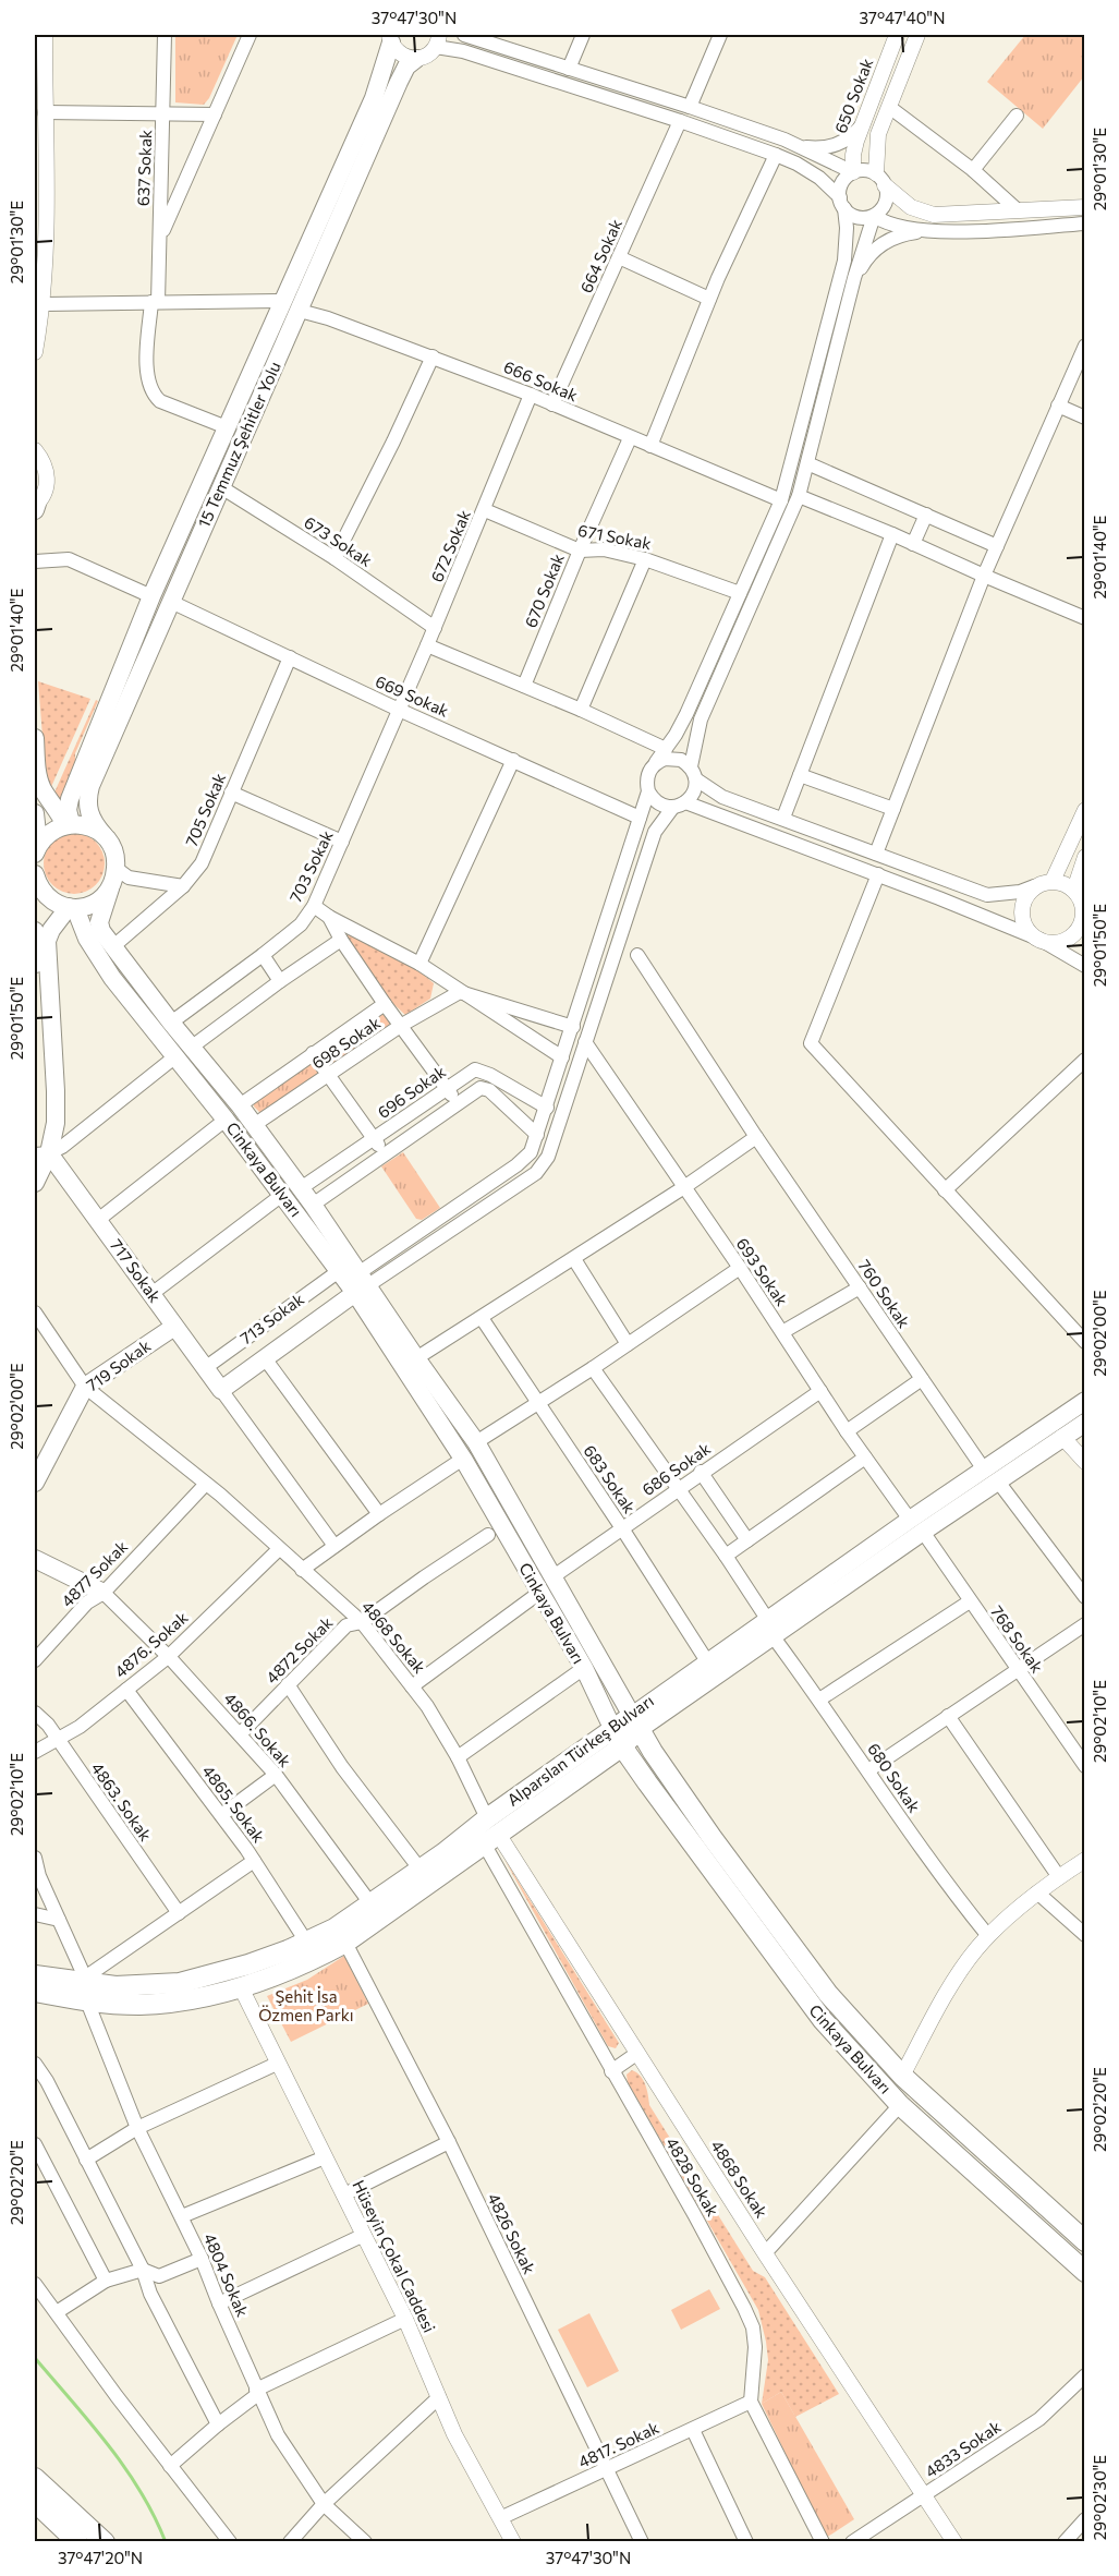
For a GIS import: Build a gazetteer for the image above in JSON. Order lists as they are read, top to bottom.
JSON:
{
  "streets": {
    "main road": [
      "15 Temmuz Şehitler Yolu",
      "Cinkaya Bulvarı",
      "717 Sokak",
      "713 Sokak",
      "719 Sokak",
      "Alparslan Türkeş Bulvarı"
    ],
    "street": [
      "650 Sokak",
      "637 Sokak",
      "664 Sokak",
      "666 Sokak",
      "671 Sokak",
      "673 Sokak",
      "672 Sokak",
      "670 Sokak",
      "669 Sokak",
      "705 Sokak",
      "703 Sokak",
      "698 Sokak",
      "696 Sokak",
      "693 Sokak",
      "760 Sokak",
      "686 Sokak",
      "683 Sokak",
      "4877 Sokak",
      "4868 Sokak",
      "768 Sokak",
      "4876. Sokak",
      "4872 Sokak",
      "4866. Sokak",
      "680 Sokak",
      "4863. Sokak",
      "4865. Sokak",
      "4828 Sokak",
      "4826 Sokak",
      "Hüseyin Çokal Caddesi",
      "4804 Sokak",
      "4817. Sokak",
      "4833 Sokak"
    ]
  },
  "crossings": [
    ["637 Sokak", "15 Temmuz Şehitler Yolu"],
    ["664 Sokak", "666 Sokak"],
    ["666 Sokak", "15 Temmuz Şehitler Yolu"],
    ["666 Sokak", "672 Sokak"],
    ["666 Sokak", "670 Sokak"],
    ["15 Temmuz Şehitler Yolu", "673 Sokak"],
    ["15 Temmuz Şehitler Yolu", "669 Sokak"],
    ["15 Temmuz Şehitler Yolu", "Cinkaya Bulvarı"],
    ["671 Sokak", "672 Sokak"],
    ["671 Sokak", "670 Sokak"],
    ["673 Sokak", "672 Sokak"],
    ["672 Sokak", "669 Sokak"],
    ["672 Sokak", "703 Sokak"],
    ["669 Sokak", "705 Sokak"],
    ["669 Sokak", "703 Sokak"],
    ["705 Sokak", "Cinkaya Bulvarı"],
    ["703 Sokak", "Cinkaya Bulvarı"],
    ["698 Sokak", "Cinkaya Bulvarı"],
    ["696 Sokak", "Cinkaya Bulvarı"],
    ["Cinkaya Bulvarı", "713 Sokak"],
    ["Cinkaya Bulvarı", "686 Sokak"],
    ["Cinkaya Bulvarı", "Alparslan Türkeş Bulvarı"],
    ["717 Sokak", "713 Sokak"],
    ["717 Sokak", "719 Sokak"],
    ["693 Sokak", "686 Sokak"],
    ["693 Sokak", "768 Sokak"],
    ["693 Sokak", "Alparslan Türkeş Bulvarı"],
    ["760 Sokak", "Alparslan Türkeş Bulvarı"],
    ["719 Sokak", "4868 Sokak"],
    ["686 Sokak", "683 Sokak"],
    ["683 Sokak", "Alparslan Türkeş Bulvarı"],
    ["4877 Sokak", "4868 Sokak"],
    ["4877 Sokak", "4866. Sokak"],
    ["4868 Sokak", "4876. Sokak"],
    ["4868 Sokak", "4872 Sokak"],
    ["4868 Sokak", "Alparslan Türkeş Bulvarı"],
    ["4868 Sokak", "4828 Sokak"],
    ["4868 Sokak", "4833 Sokak"],
    ["768 Sokak", "Alparslan Türkeş Bulvarı"],
    ["4876. Sokak", "4866. Sokak"],
    ["4876. Sokak", "4863. Sokak"],
    ["4876. Sokak", "4865. Sokak"],
    ["4872 Sokak", "4866. Sokak"],
    ["4866. Sokak", "Alparslan Türkeş Bulvarı"],
    ["Alparslan Türkeş Bulvarı", "680 Sokak"],
    ["Alparslan Türkeş Bulvarı", "4865. Sokak"],
    ["Alparslan Türkeş Bulvarı", "4828 Sokak"],
    ["Alparslan Türkeş Bulvarı", "4826 Sokak"],
    ["Alparslan Türkeş Bulvarı", "Hüseyin Çokal Caddesi"],
    ["Alparslan Türkeş Bulvarı", "4804 Sokak"],
    ["4828 Sokak", "4817. Sokak"],
    ["4826 Sokak", "4817. Sokak"],
    ["Hüseyin Çokal Caddesi", "4817. Sokak"]
  ],
  "parks": ["Şehit İsa Özmen Parkı"],
  "coordinates": [
    "37°47'30\"N",
    "37°47'40\"N",
    "29°01'30\"E",
    "29°01'40\"E",
    "29°01'50\"E",
    "29°02'00\"E",
    "29°02'10\"E",
    "29°02'20\"E",
    "29°02'30\"E",
    "37°47'20\"N"
  ]
}
